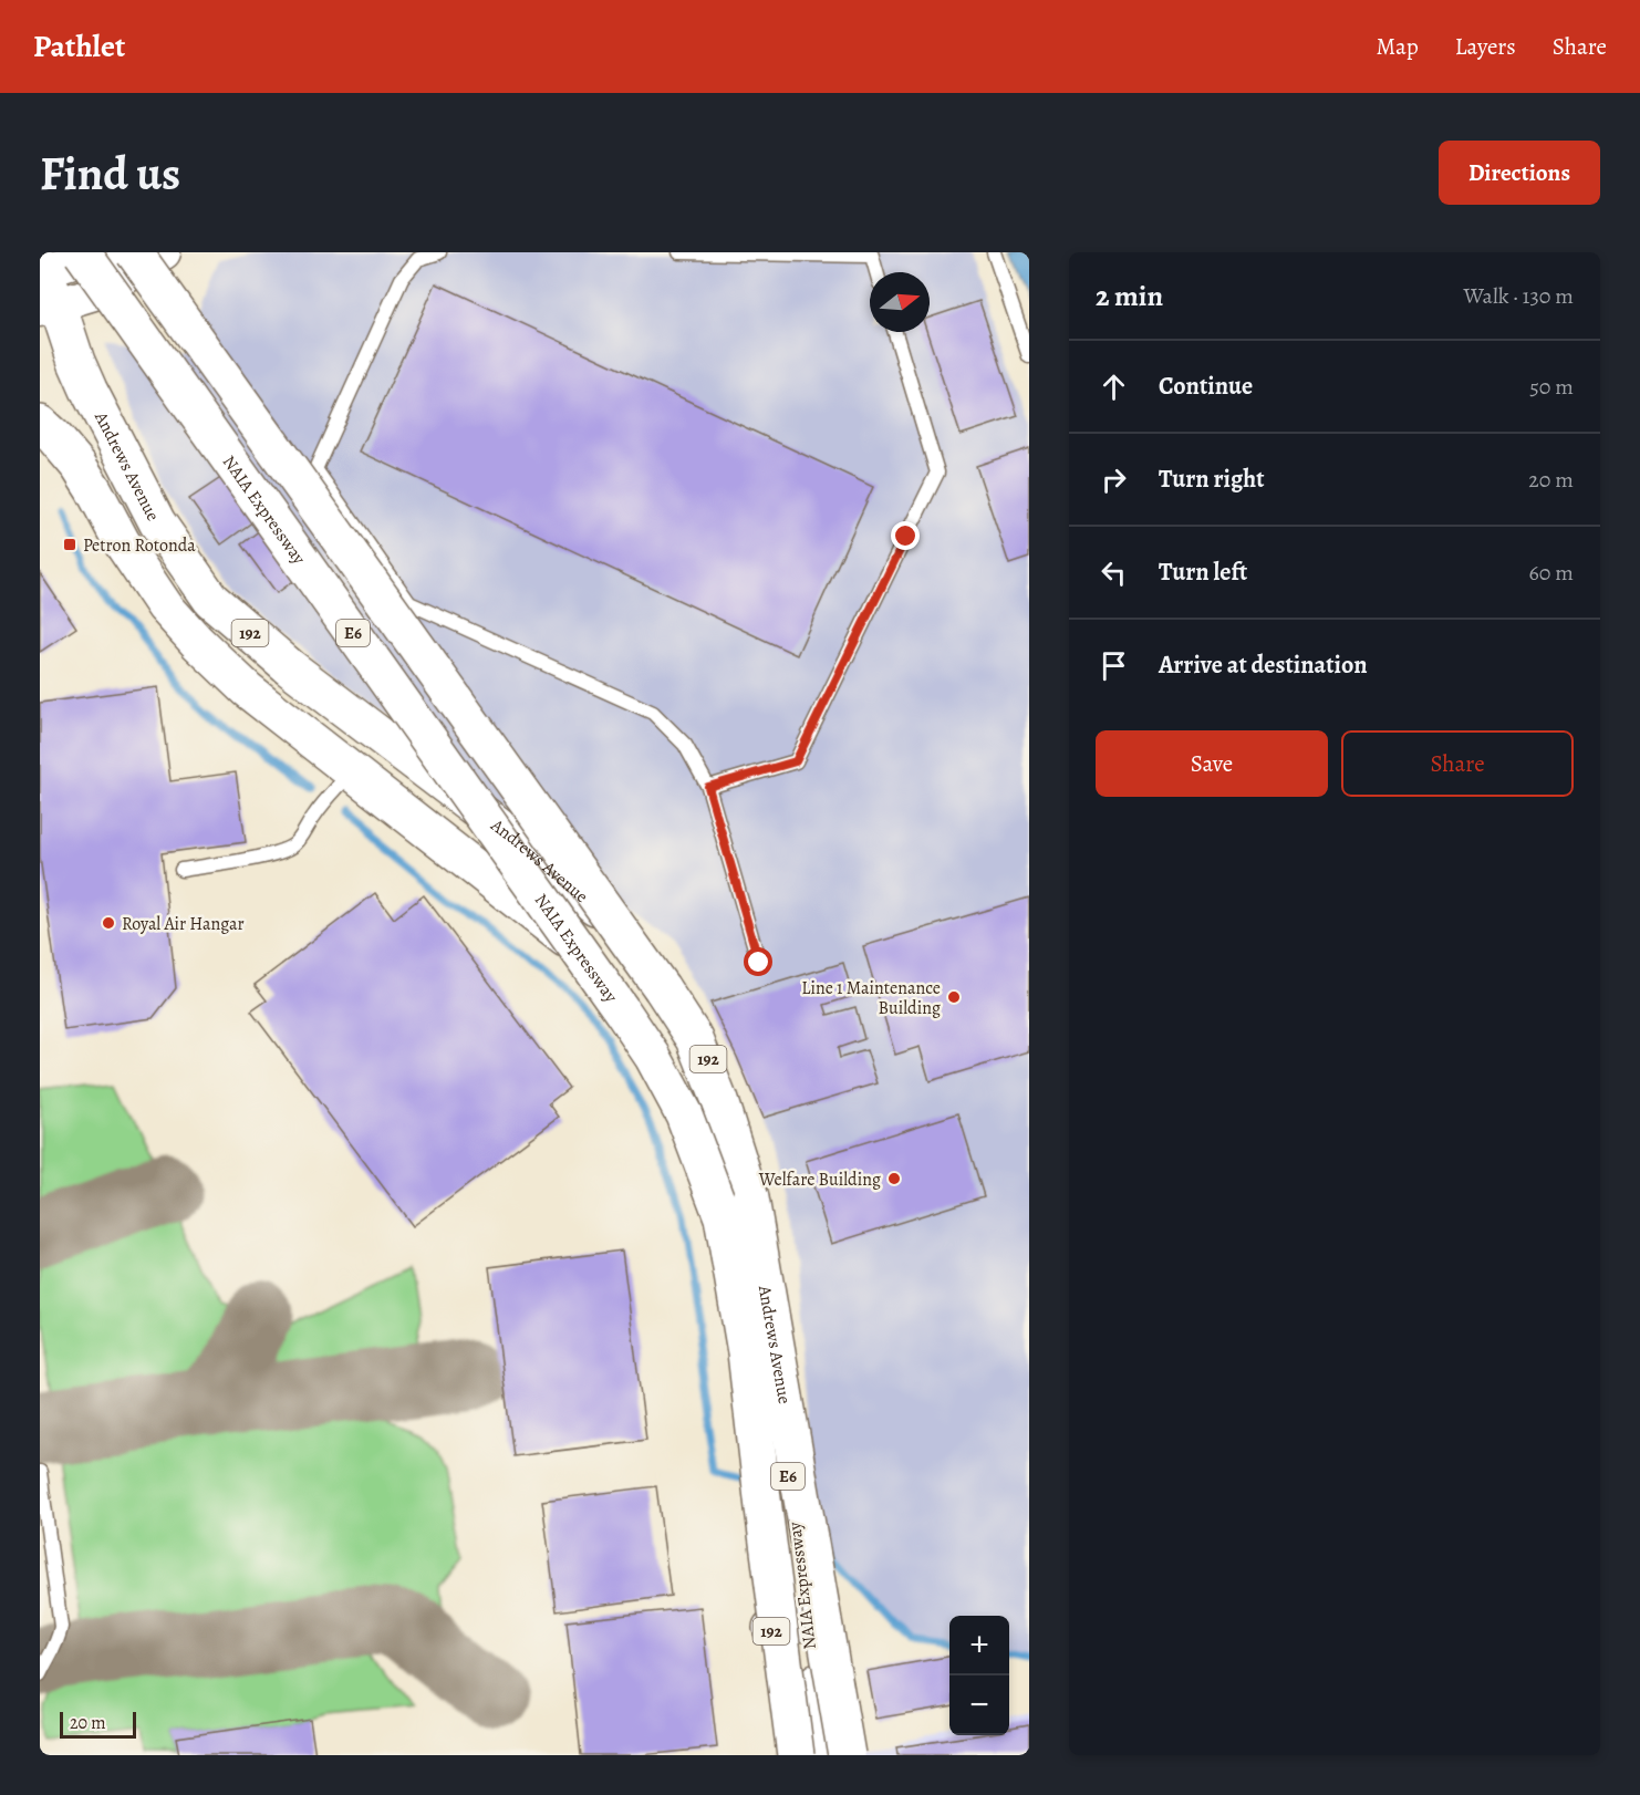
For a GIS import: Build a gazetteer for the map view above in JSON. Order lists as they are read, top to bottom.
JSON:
{
  "streets": {
    "main road": [
      "Andrews Avenue",
      "NAIA Expressway",
      "192",
      "E6"
    ]
  },
  "places": {
    "transit": ["Petron Rotonda"],
    "other": ["Royal Air Hangar", "Line 1 Maintenance Building", "Welfare Building"]
  },
  "scale_bar": "20 m",
  "north": "right",
  "page": {
    "header": "Pathlet",
    "nav": ["Map", "Layers", "Share"],
    "buttons": [
      "Directions",
      ["Save", "Share"]
    ],
    "title": "Find us",
    "heading": ["2 min", "Walk · 130 m"],
    "list": [
      ["Continue", "50 m"],
      ["Turn right", "20 m"],
      ["Turn left", "60 m"],
      "Arrive at destination"
    ],
    "map_buttons": ["+", "−"],
    "scale": "20 m"
  }
}
